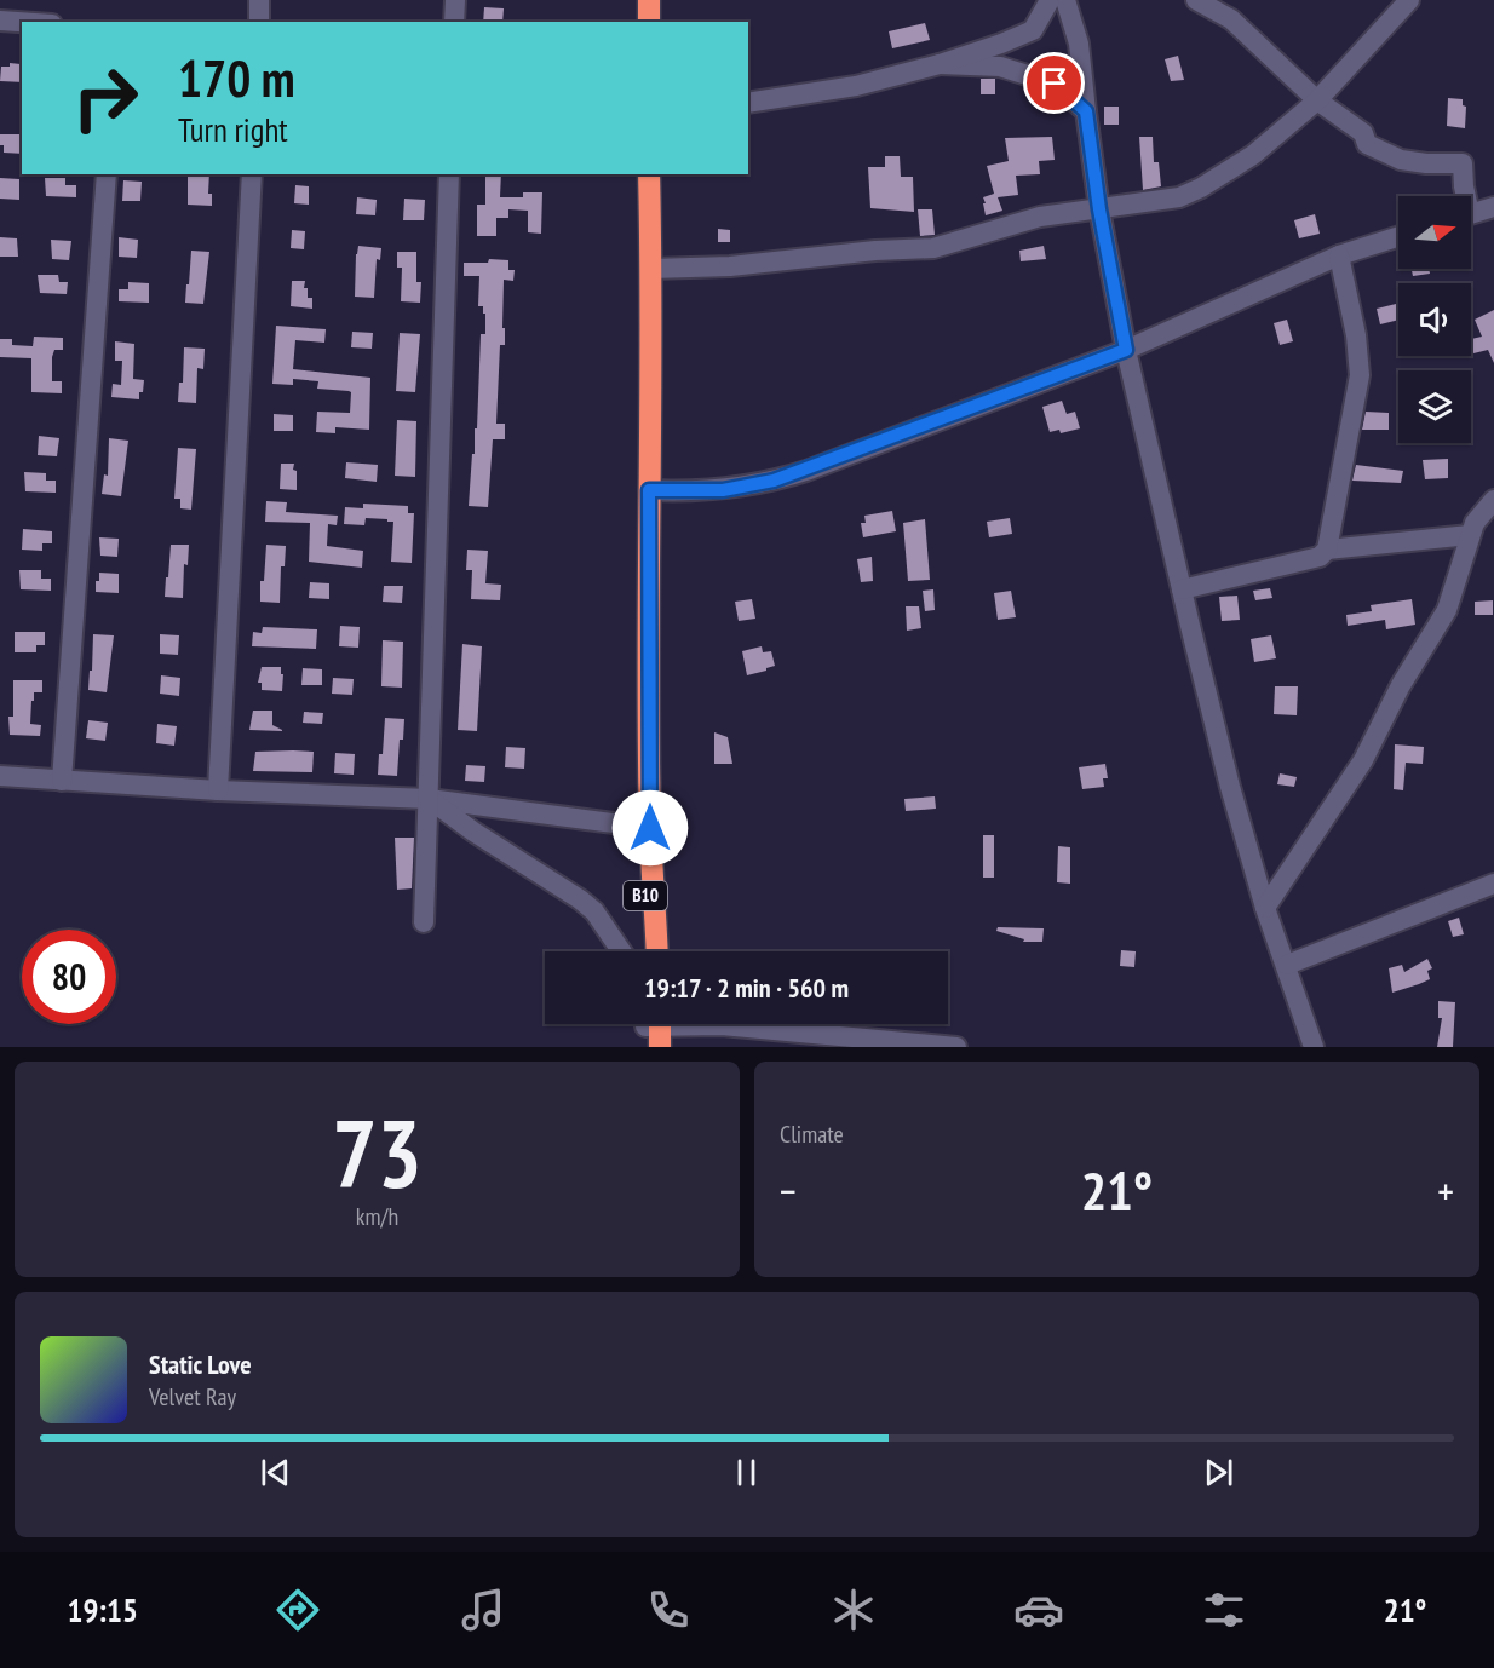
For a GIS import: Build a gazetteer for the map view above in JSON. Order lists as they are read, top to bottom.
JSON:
{
  "streets": {
    "highway": ["B10"]
  },
  "north": "right",
  "page": {
    "turn": ["170 m", "Turn right"],
    "limit": "80",
    "trip": "19:17 · 2 min · 560 m",
    "tile": [
      ["73", "km/h"],
      "Climate"
    ],
    "heat": ["−", "21°", "+"],
    "song": ["Static Love", "Velvet Ray"],
    "tabs": ["19:15", "21°"]
  }
}
